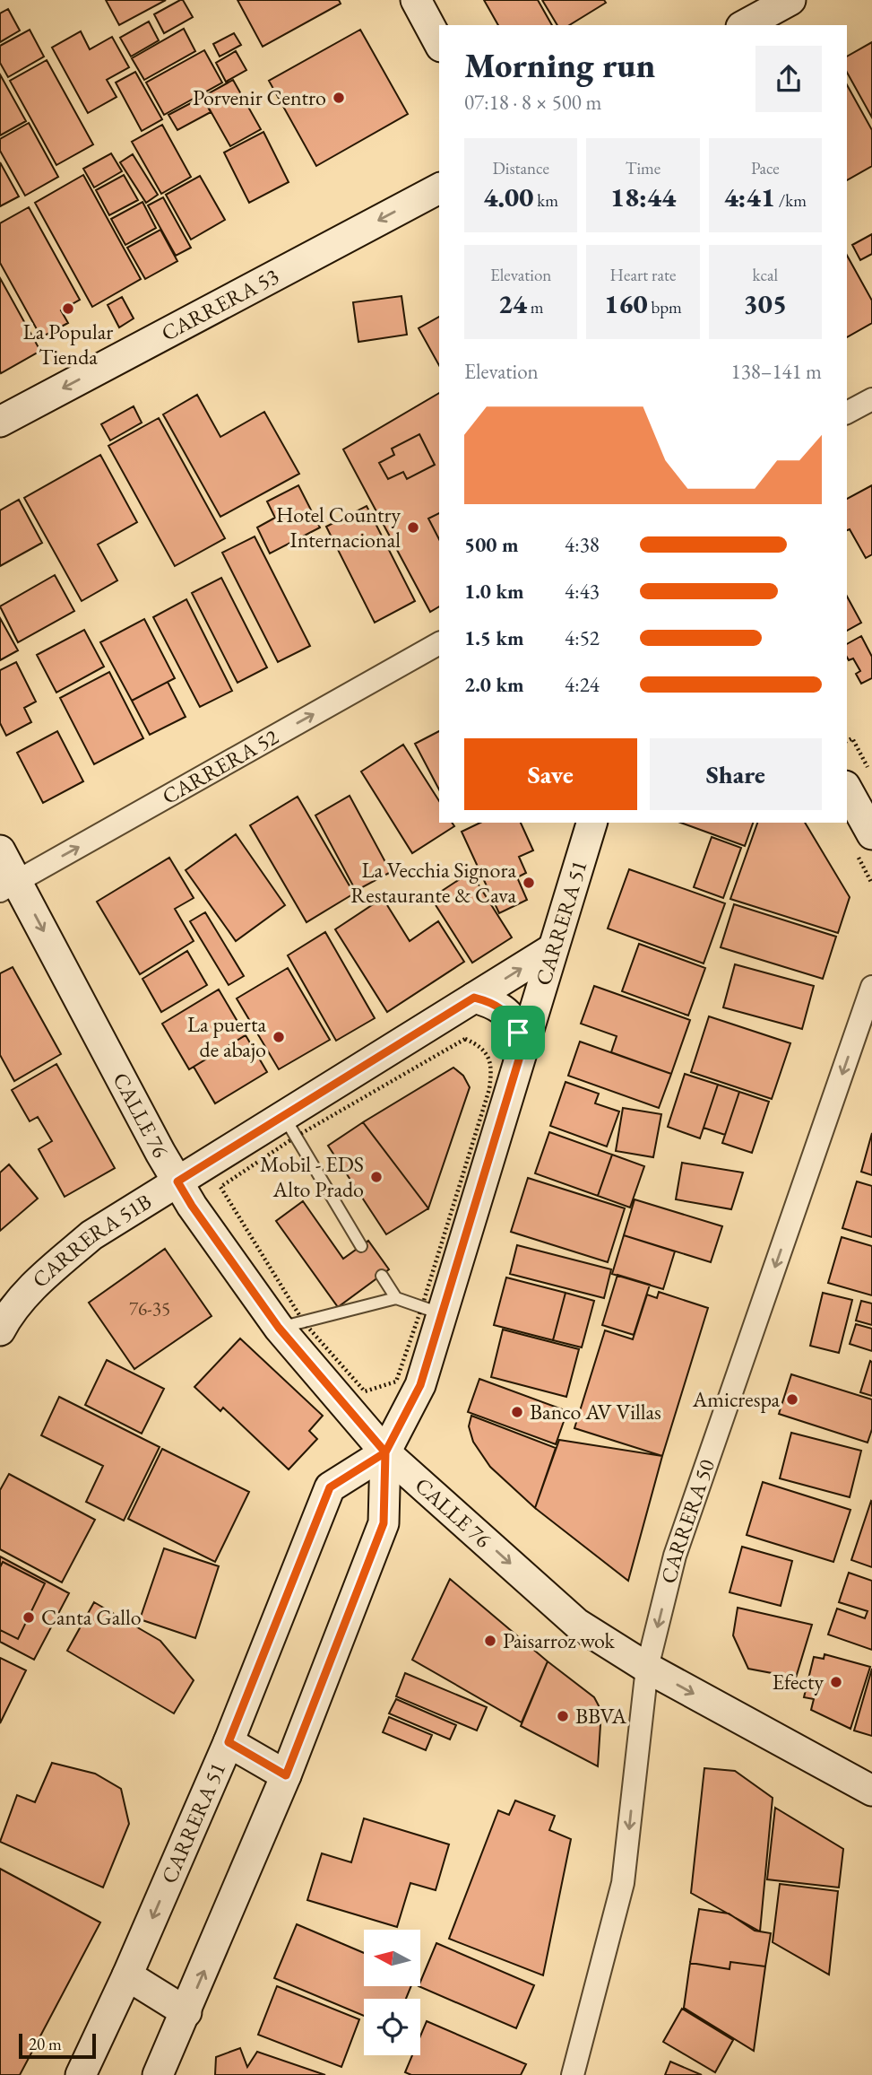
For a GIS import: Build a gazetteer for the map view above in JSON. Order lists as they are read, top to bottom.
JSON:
{
  "streets": {
    "street": [
      "CARRERA 53",
      "CARRERA 52",
      "CARRERA 51",
      "CALLE 76",
      "CARRERA 51B",
      "CARRERA 50"
    ]
  },
  "crossings": [
    ["CARRERA 52", "CALLE 76"],
    ["CARRERA 51", "CALLE 76"],
    ["CARRERA 51", "CARRERA 51B"],
    ["CALLE 76", "CARRERA 51B"],
    ["CALLE 76", "CARRERA 50"]
  ],
  "one_way": [
    "CARRERA 53",
    "CARRERA 52",
    "CALLE 76",
    "CARRERA 50"
  ],
  "places": [
    "Porvenir Centro",
    "La Popular Tienda",
    "Hotel Country Internacional",
    "La Vecchia Signora Restaurante & Cava",
    "La puerta de abajo",
    "Mobil - EDS Alto Prado",
    "Amicrespa",
    "Banco AV Villas",
    "Canta Gallo",
    "Paisarroz wok",
    "Efecty",
    "BBVA"
  ],
  "house_numbers": ["76-35"],
  "scale_bar": "20 m",
  "north": "left",
  "page": {
    "heading": ["Morning run", "07:18 · 8 × 500 m"],
    "stats": [
      ["Distance", "4.00 km"],
      ["Time", "18:44"],
      ["Pace", "4:41 /km"],
      ["Elevation", "24 m"],
      ["Heart rate", "160 bpm"],
      ["kcal", "305"]
    ],
    "chart": ["Elevation", "138–141 m"],
    "list": [
      {
        "name": "500 m",
        "note": "4:38"
      },
      {
        "name": "1.0 km",
        "note": "4:43"
      },
      {
        "name": "1.5 km",
        "note": "4:52"
      },
      {
        "name": "2.0 km",
        "note": "4:24"
      }
    ],
    "buttons": ["Save", "Share"],
    "scale": "20 m"
  }
}
